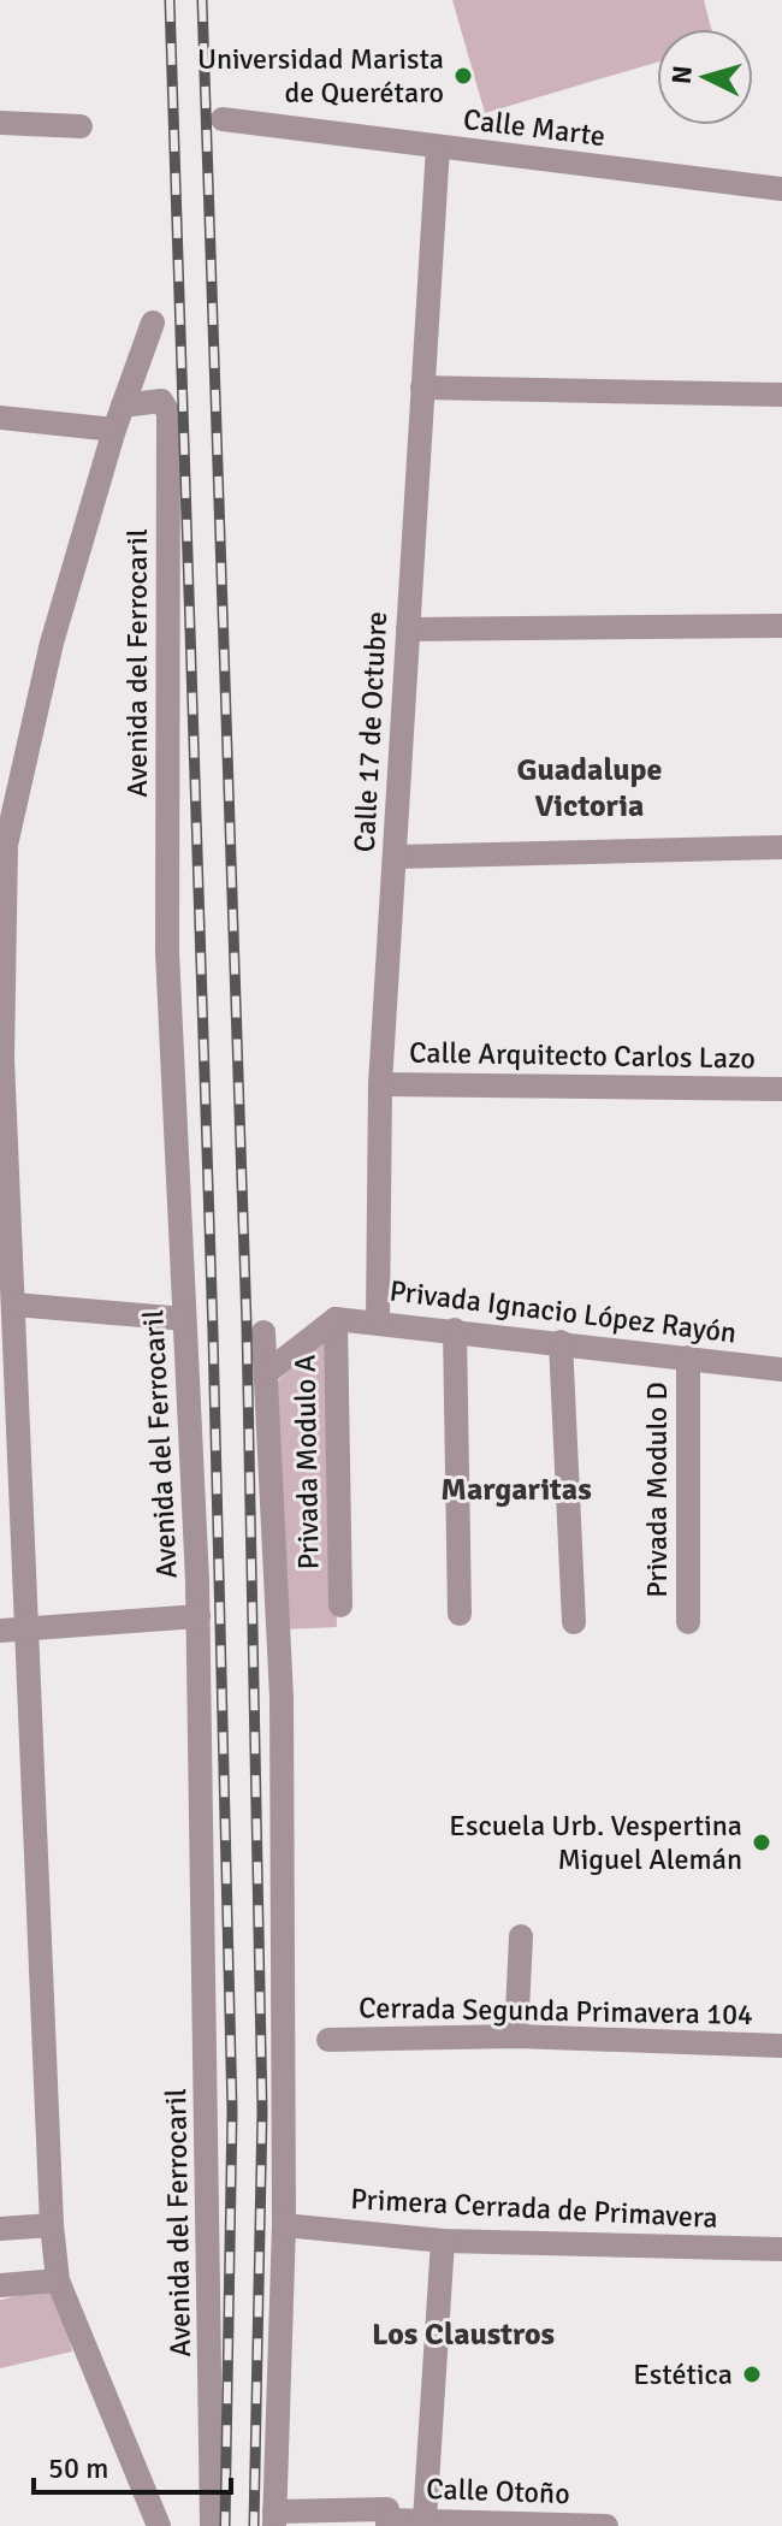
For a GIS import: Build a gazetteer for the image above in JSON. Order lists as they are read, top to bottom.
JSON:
{
  "streets": {
    "street": [
      "Calle Marte",
      "Avenida del Ferrocaril",
      "Calle 17 de Octubre",
      "Calle Arquitecto Carlos Lazo",
      "Privada Ignacio López Rayón",
      "Privada Modulo A",
      "Privada Modulo D",
      "Cerrada Segunda Primavera 104",
      "Primera Cerrada de Primavera",
      "Calle Otoño"
    ]
  },
  "crossings": [
    ["Calle Marte", "Calle 17 de Octubre"],
    ["Calle 17 de Octubre", "Calle Arquitecto Carlos Lazo"],
    ["Calle 17 de Octubre", "Privada Ignacio López Rayón"],
    ["Privada Ignacio López Rayón", "Privada Modulo A"],
    ["Privada Ignacio López Rayón", "Privada Modulo D"]
  ],
  "districts": ["Guadalupe Victoria", "Margaritas", "Los Claustros"],
  "places": ["Universidad Marista de Querétaro", "Escuela Urb. Vespertina Miguel Alemán", "Estética"],
  "scale_bar": "50 m",
  "north": "left"
}
